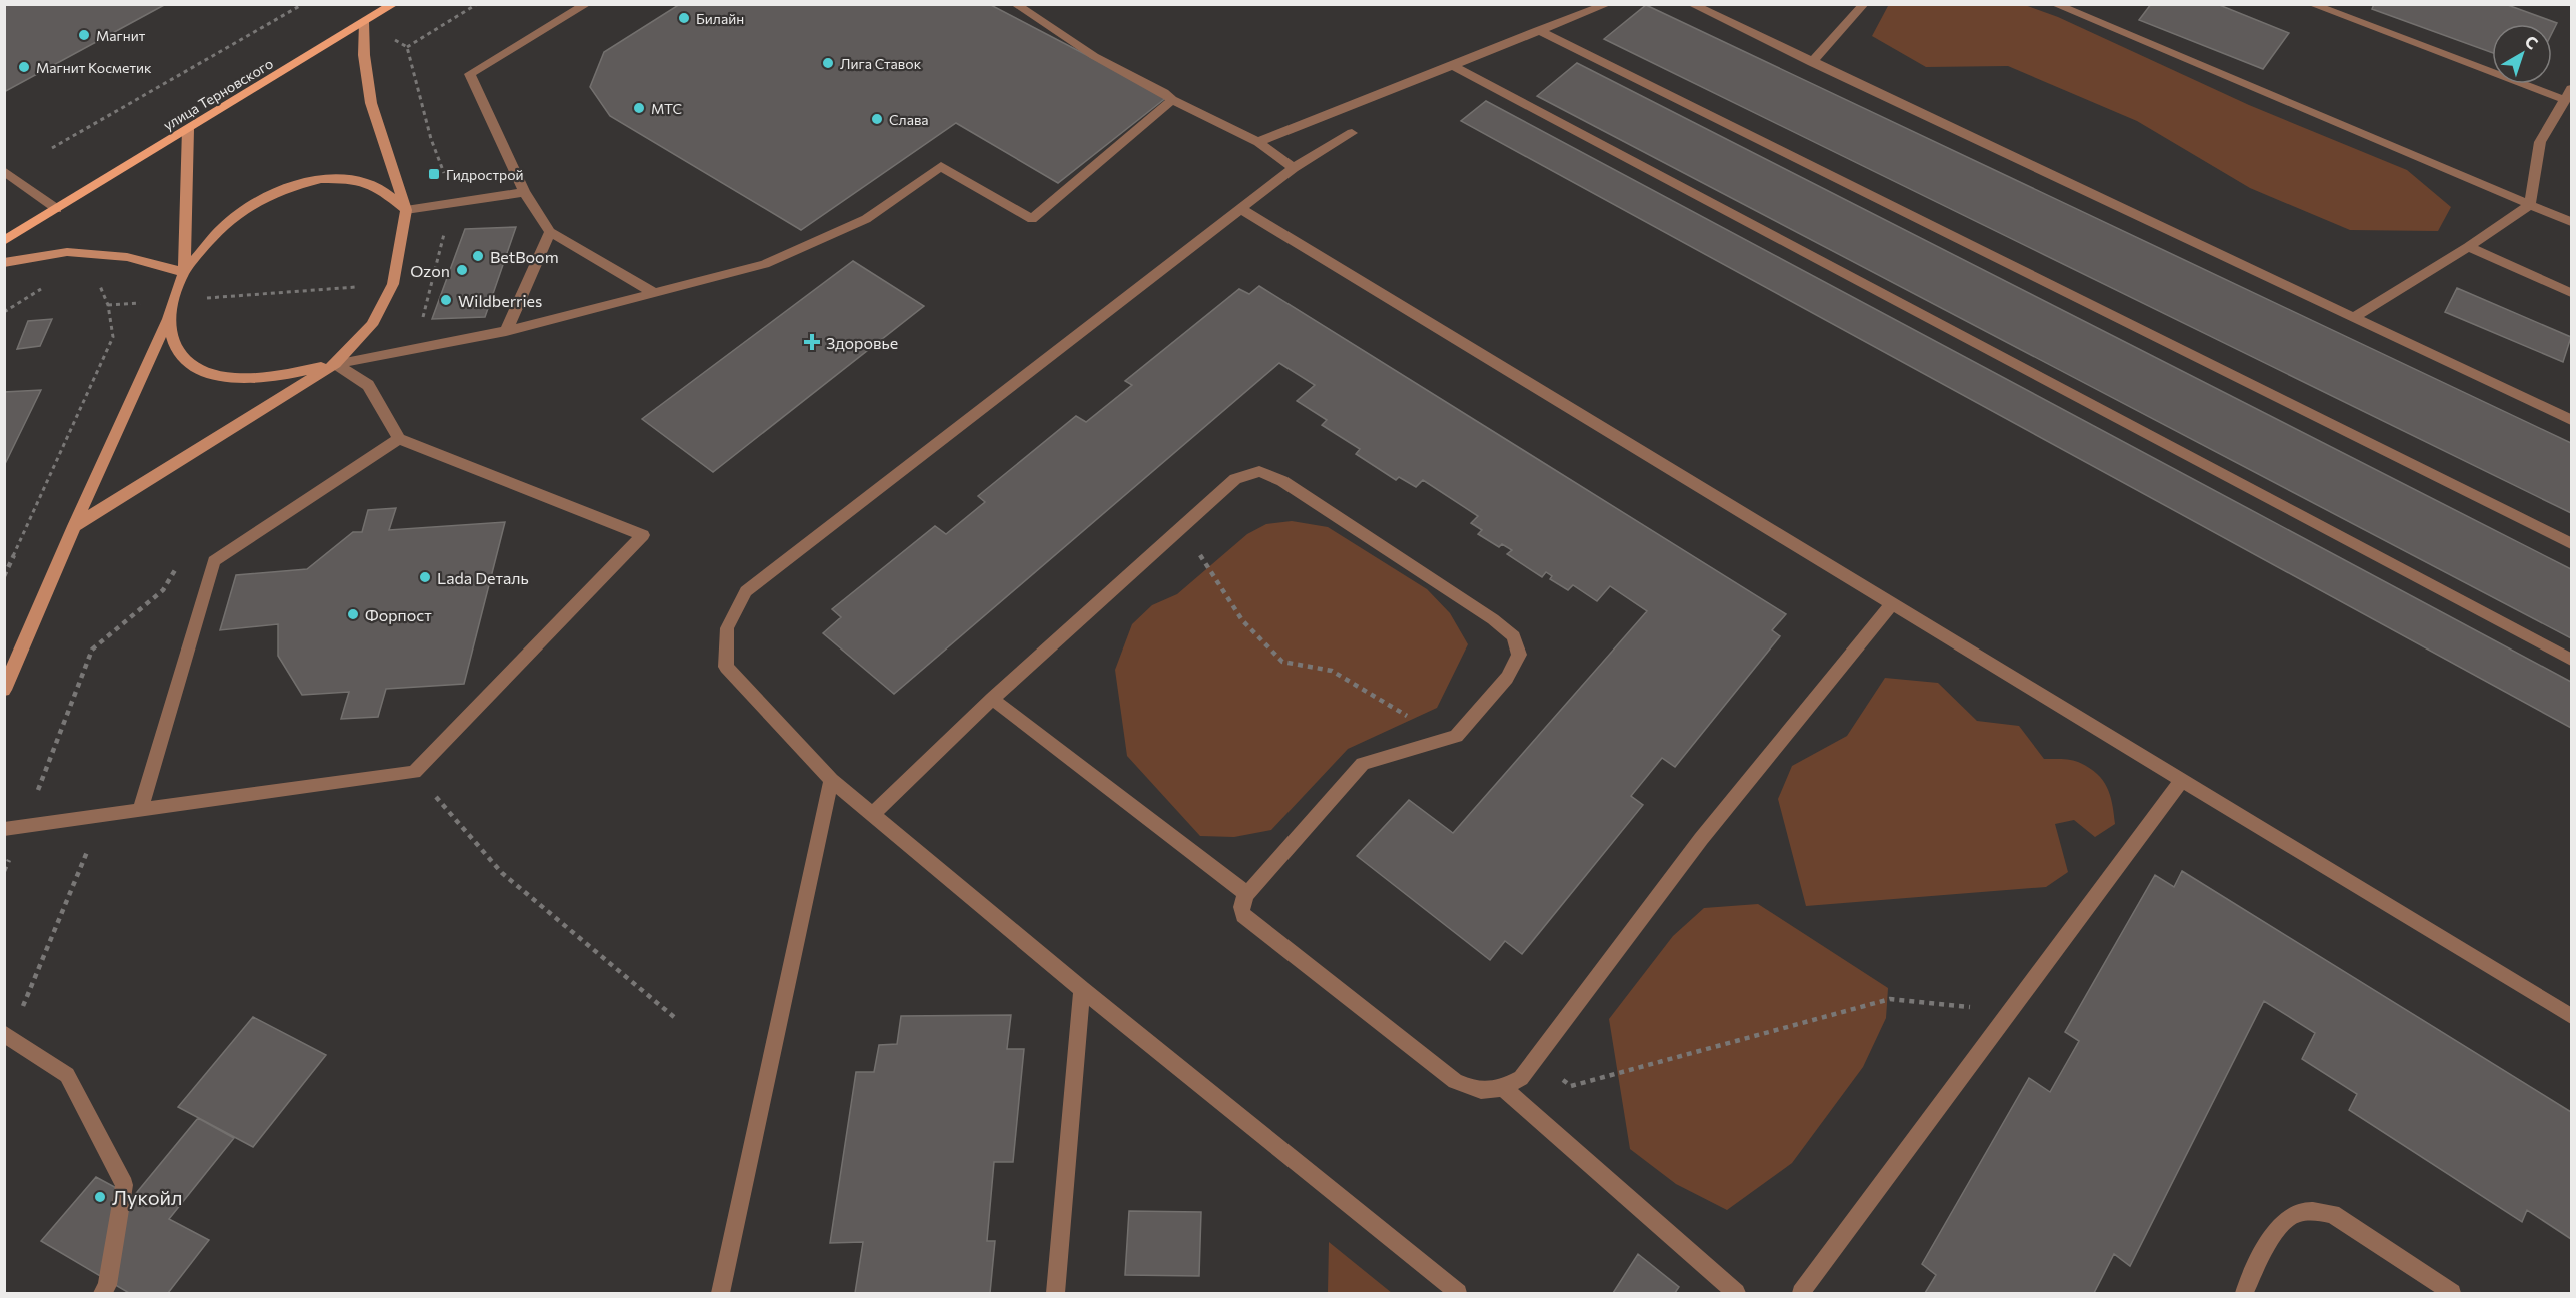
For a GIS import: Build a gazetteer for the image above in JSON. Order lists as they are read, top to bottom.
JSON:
{
  "streets": {
    "main road": ["улица Терновского"]
  },
  "places": {
    "other": [
      "Билайн",
      "Магнит",
      "Лига Ставок",
      "Магнит Косметик",
      "МТС",
      "Слава",
      "BetBoom",
      "Ozon",
      "Wildberries",
      "Lada Dеталь",
      "Форпост",
      "Лукойл"
    ],
    "transit": ["Гидрострой"],
    "health": ["Здоровье"]
  },
  "north": "top right"
}
